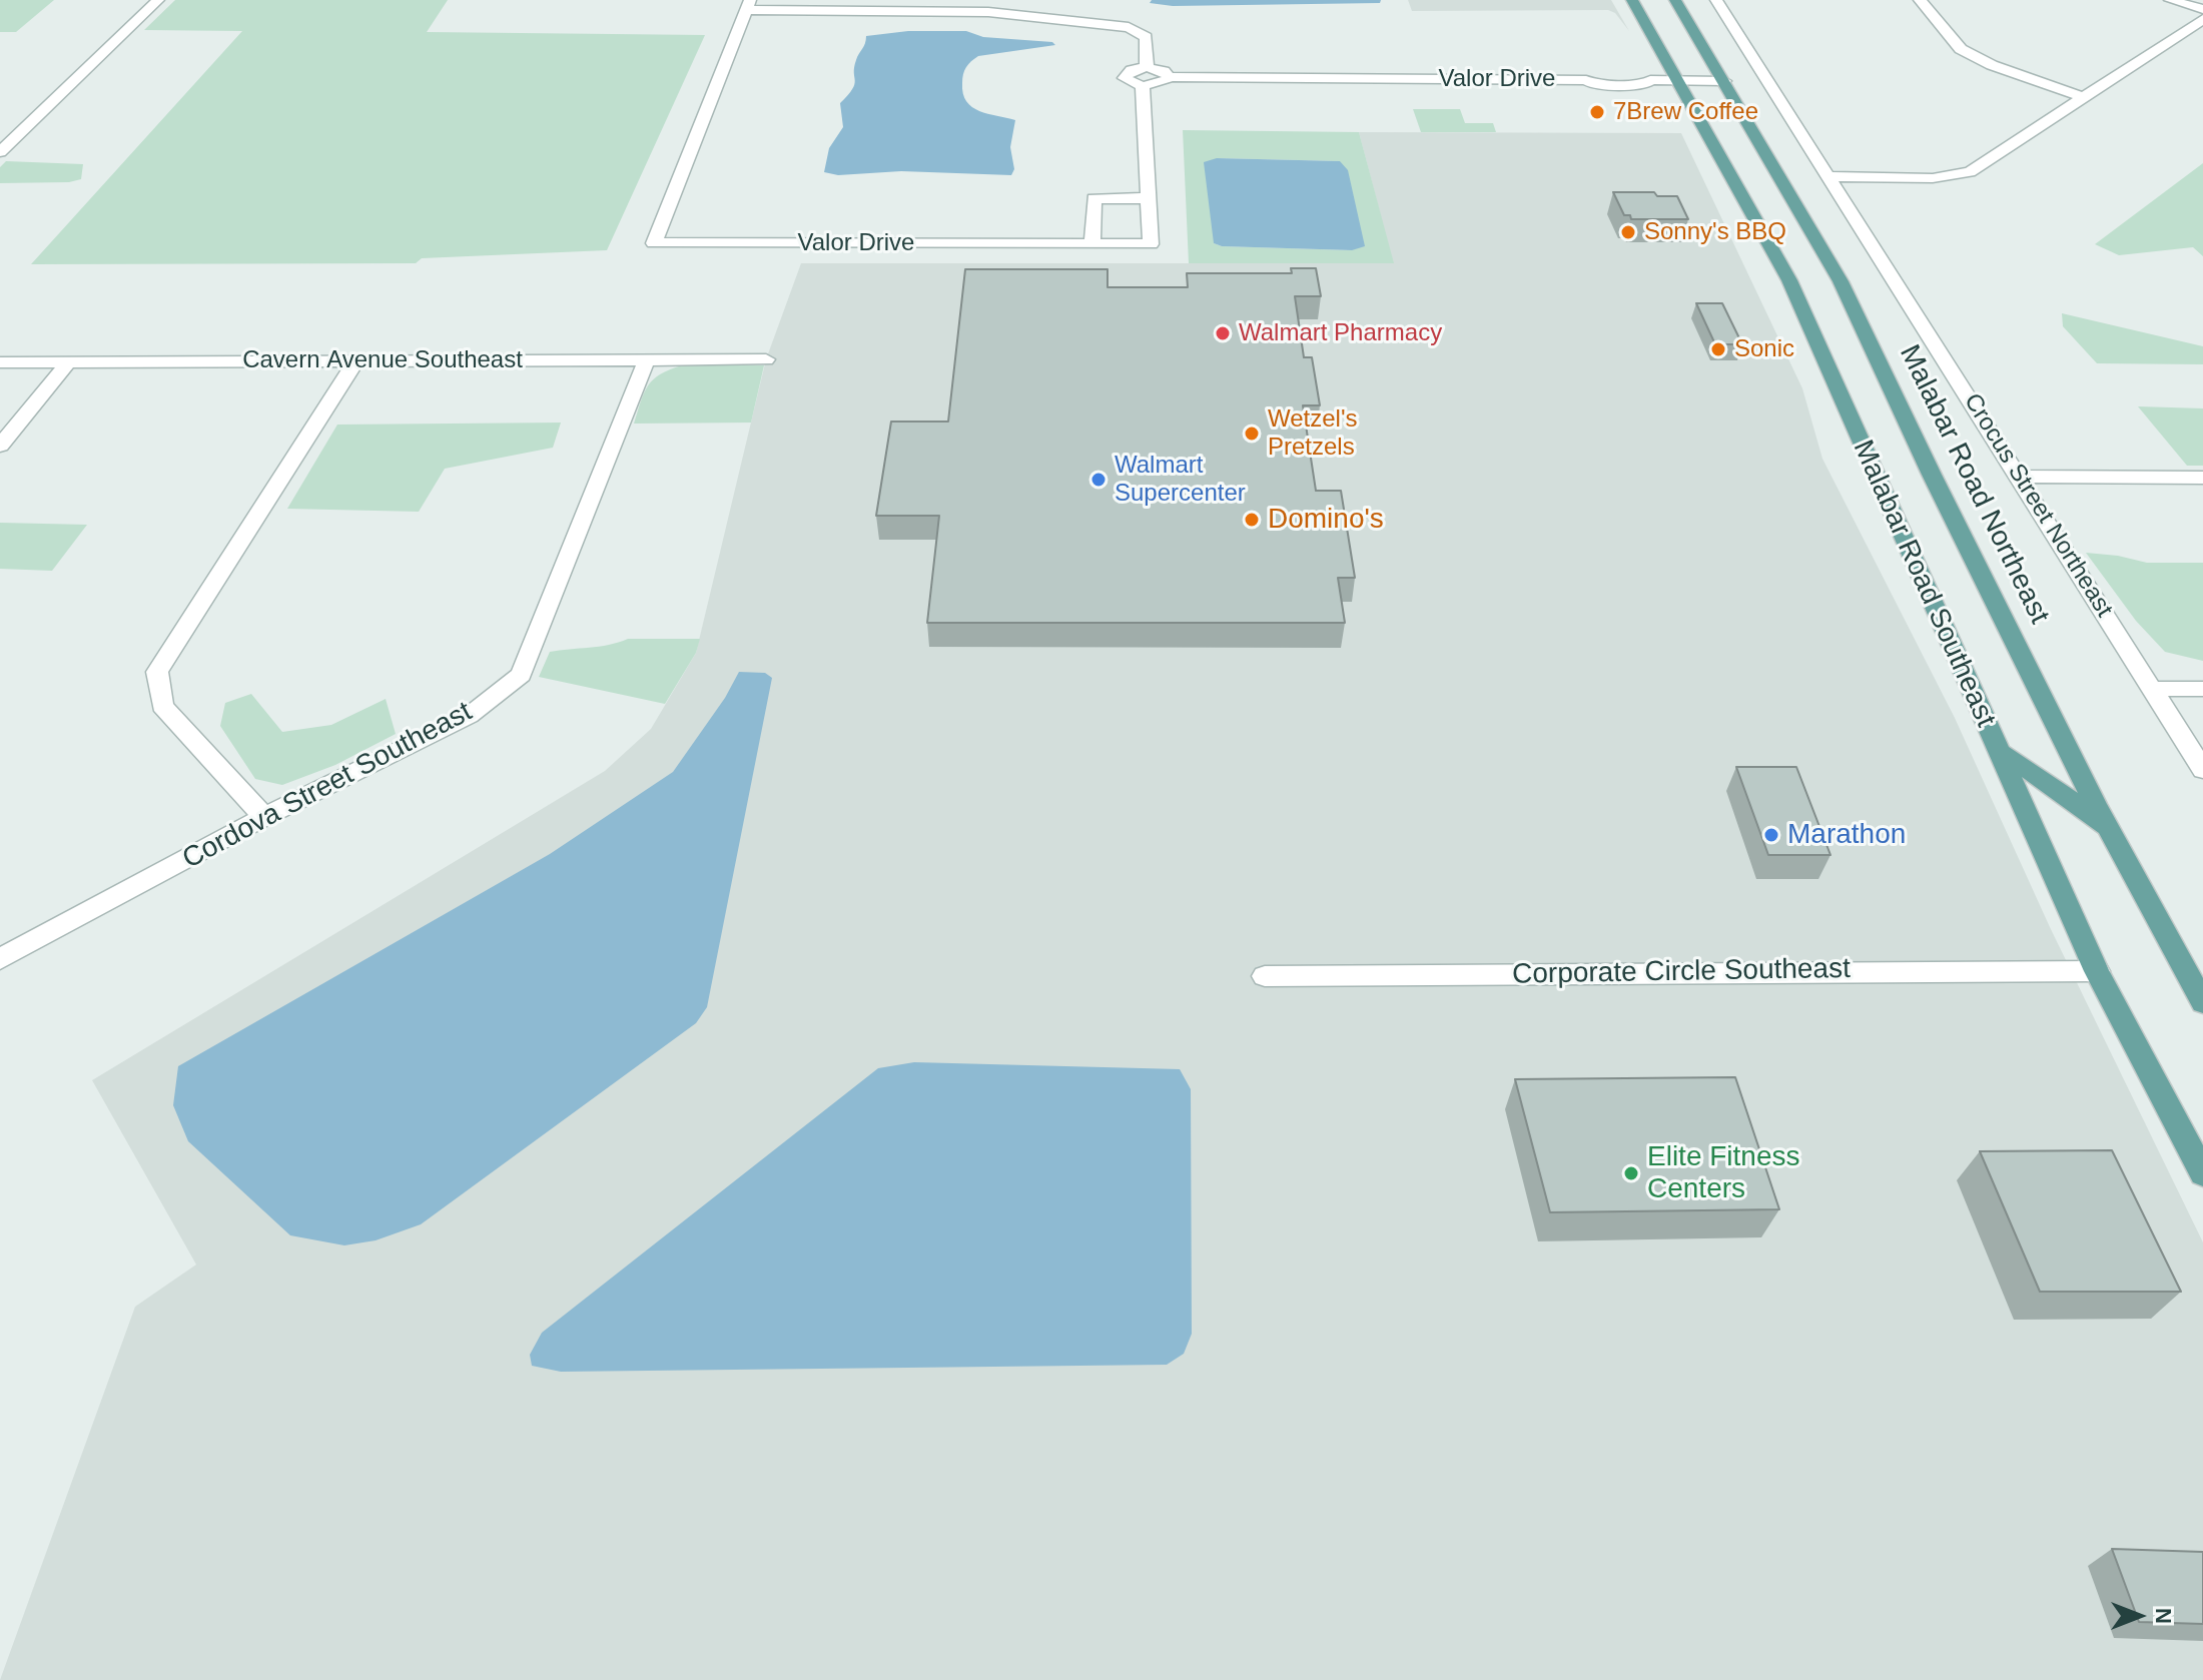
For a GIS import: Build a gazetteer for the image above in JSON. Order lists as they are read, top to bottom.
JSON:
{
  "streets": {
    "main road": ["Malabar Road Northeast", "Malabar Road Southeast"],
    "street": [
      "Valor Drive",
      "Cavern Avenue Southeast",
      "Crocus Street Northeast",
      "Cordova Street Southeast",
      "Corporate Circle Southeast"
    ]
  },
  "crossings": [
    ["Valor Drive", "Malabar Road Northeast"],
    ["Valor Drive", "Malabar Road Southeast"],
    ["Cavern Avenue Southeast", "Cordova Street Southeast"],
    ["Malabar Road Southeast", "Corporate Circle Southeast"]
  ],
  "places": [
    "7Brew Coffee",
    "Sonny's BBQ",
    "Walmart Pharmacy",
    "Sonic",
    "Wetzel's Pretzels",
    "Walmart Supercenter",
    "Domino's",
    "Marathon",
    "Elite Fitness Centers"
  ],
  "north": "right"
}
